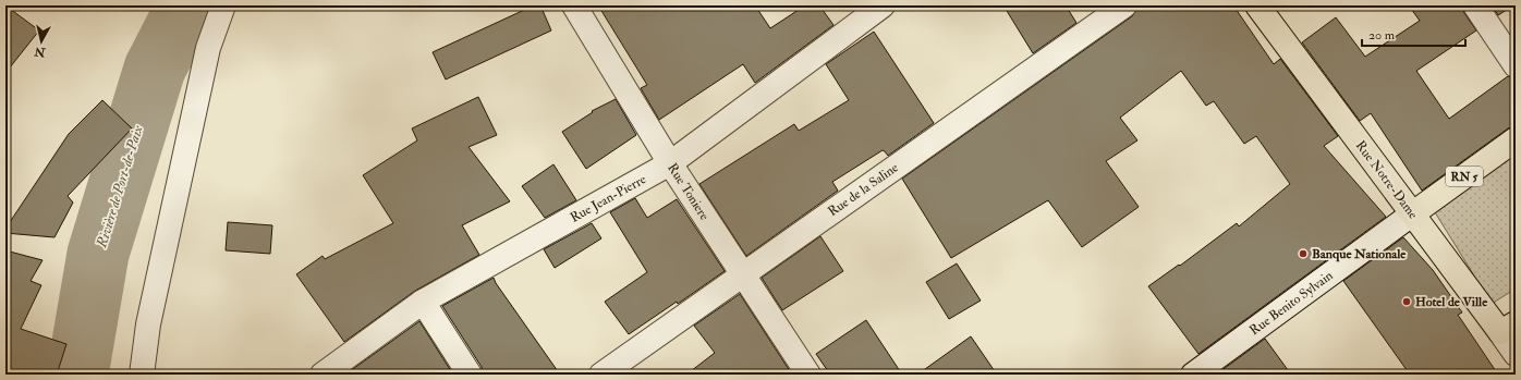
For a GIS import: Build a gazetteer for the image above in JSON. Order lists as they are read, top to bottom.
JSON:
{
  "streets": {
    "main road": ["RN 5", "Rue Notre-Dame", "Rue Benito Sylvain"],
    "street": ["Rue de la Saline", "Rue Toniere", "Rue Jean-Pierre"]
  },
  "crossings": [
    ["Rue Notre-Dame", "Rue Benito Sylvain"],
    ["Rue de la Saline", "Rue Toniere"],
    ["Rue Toniere", "Rue Jean-Pierre"]
  ],
  "water": ["Rivière de Port-de-Paix"],
  "places": ["Banque Nationale", "Hotel de Ville"],
  "scale_bar": "20 m",
  "north": "bottom"
}
